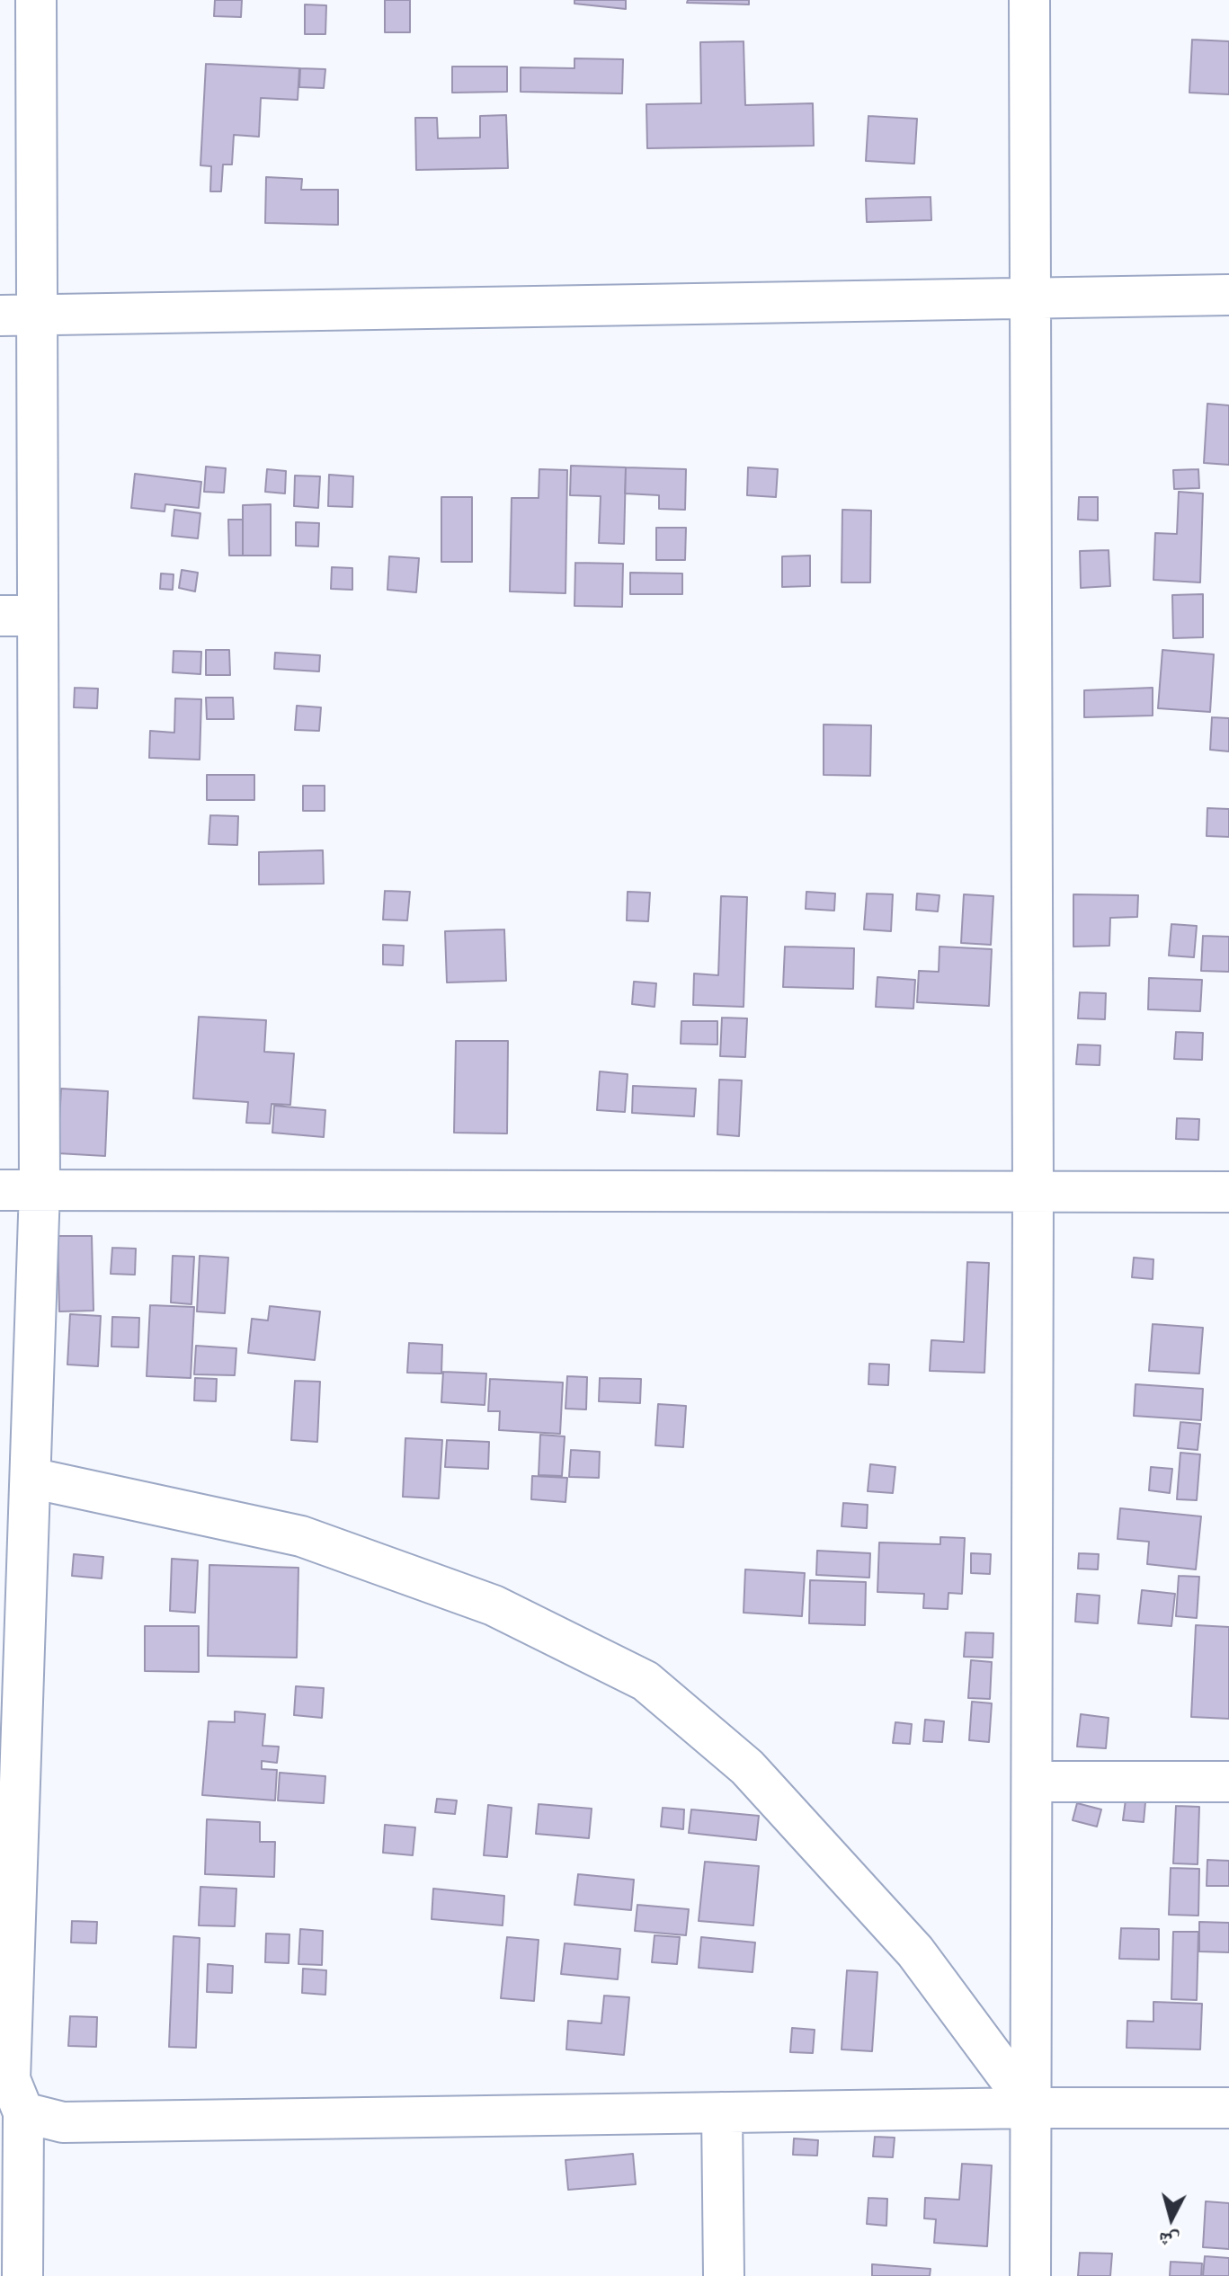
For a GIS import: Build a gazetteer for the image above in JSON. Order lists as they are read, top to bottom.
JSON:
{
  "north": "bottom"
}
